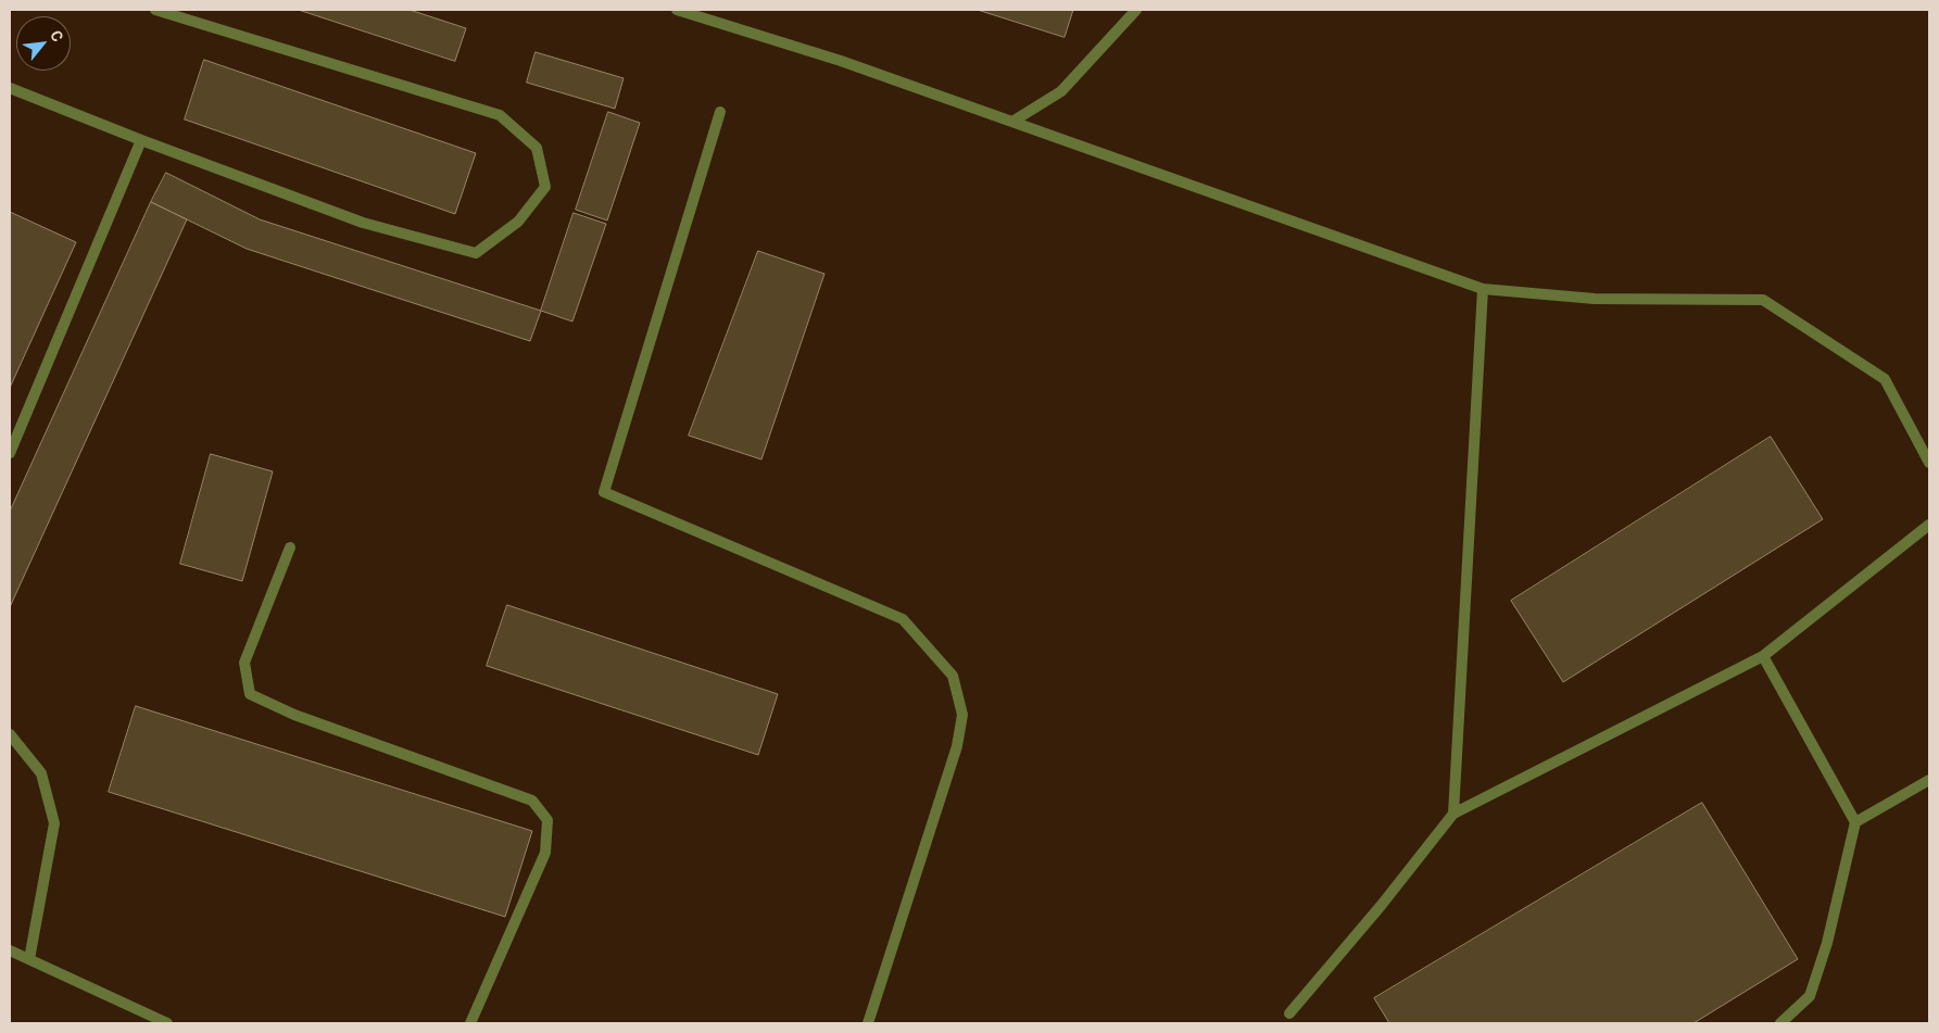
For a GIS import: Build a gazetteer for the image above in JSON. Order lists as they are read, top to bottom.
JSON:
{
  "north": "top right"
}
